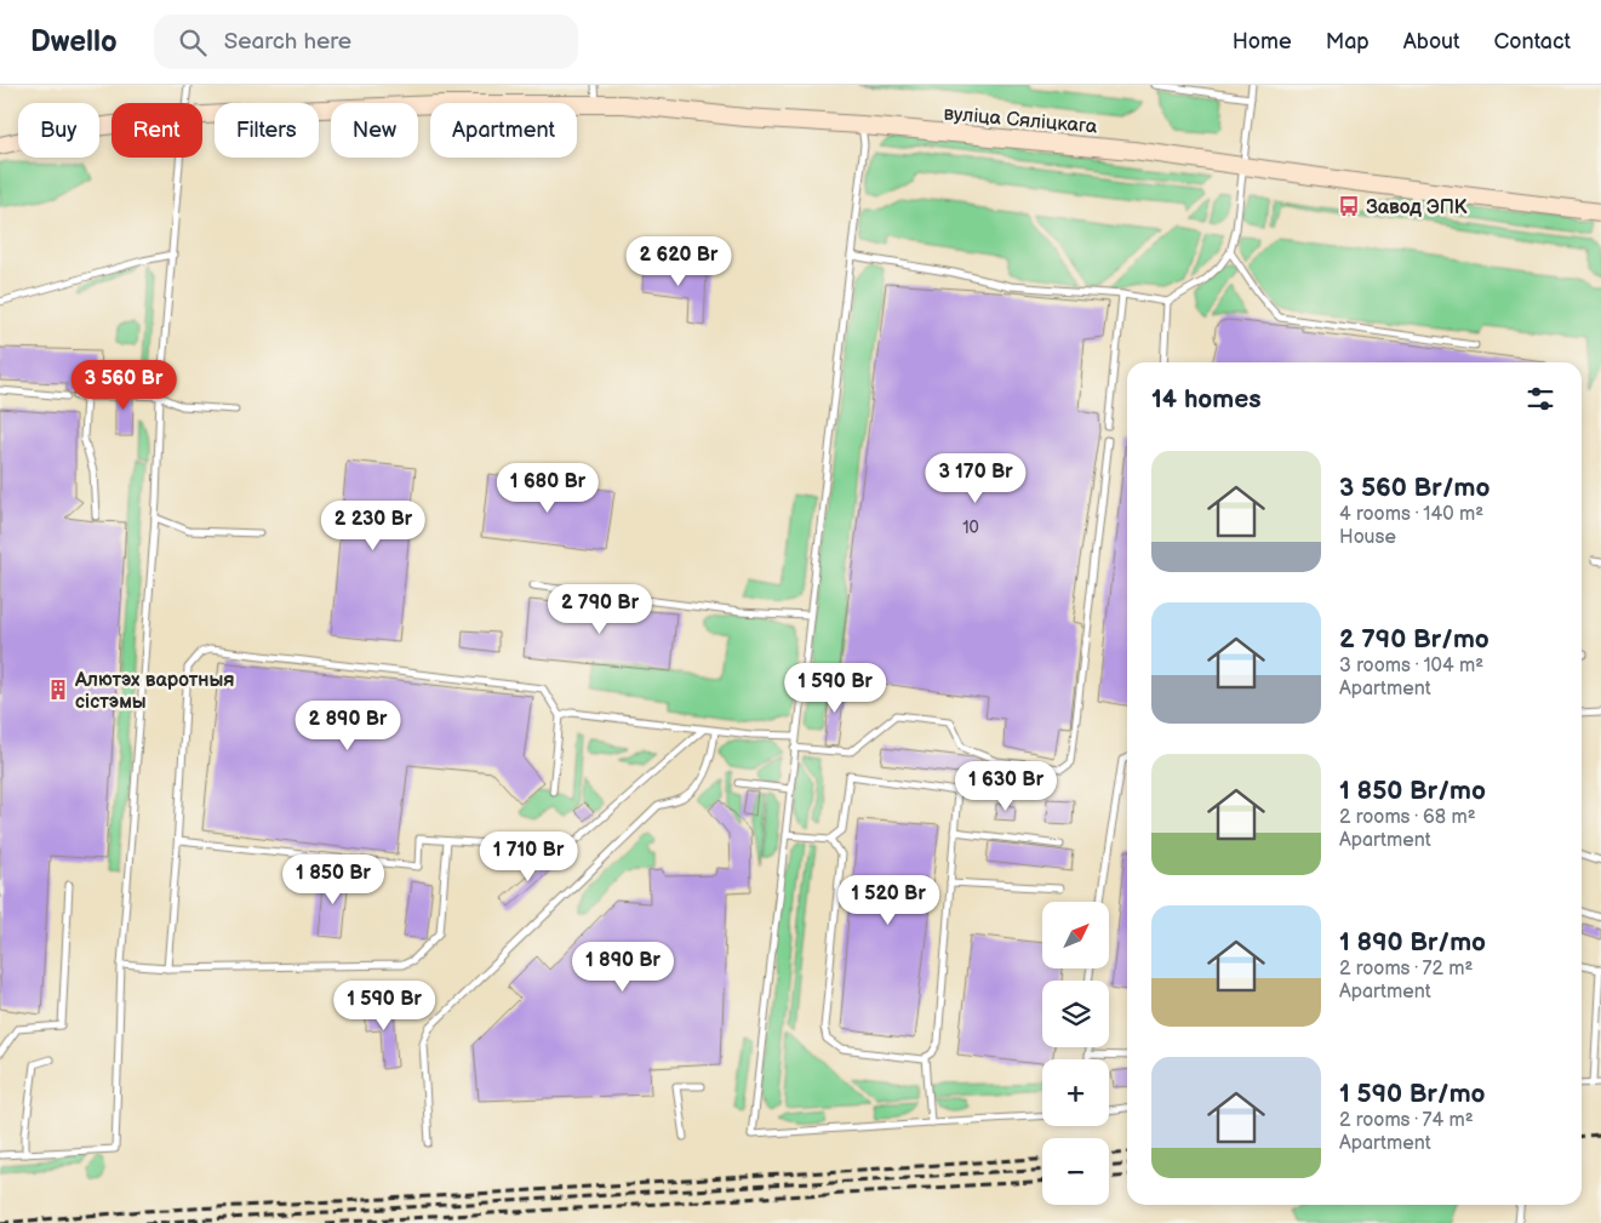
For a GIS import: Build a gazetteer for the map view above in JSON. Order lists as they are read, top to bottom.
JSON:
{
  "streets": {
    "main road": ["вуліца Сяліцкага"]
  },
  "places": {
    "bus stop": ["Завод ЭПК"],
    "building": ["Алютэх варотныя сістэмы"]
  },
  "house_numbers": ["10"],
  "north": "top right",
  "page": {
    "header": "Dwello",
    "search": "Search here",
    "nav": [
      "Home",
      "Map",
      "About",
      "Contact"
    ],
    "chip": [
      "Buy",
      "Rent",
      "Filters",
      "New",
      "Apartment"
    ],
    "price": [
      "2 620 Br",
      "3 560 Br",
      "3 170 Br",
      "1 680 Br",
      "2 230 Br",
      "2 790 Br",
      "1 590 Br",
      "2 890 Br",
      "1 630 Br",
      "1 710 Br",
      "1 850 Br",
      "1 520 Br",
      "1 890 Br",
      "1 590 Br"
    ],
    "heading": "14 homes",
    "list": [
      {
        "name": "3 560 Br/mo",
        "note": "4 rooms · 140 m² · House"
      },
      {
        "name": "2 790 Br/mo",
        "note": "3 rooms · 104 m² · Apartment"
      },
      {
        "name": "1 850 Br/mo",
        "note": "2 rooms · 68 m² · Apartment"
      },
      {
        "name": "1 890 Br/mo",
        "note": "2 rooms · 72 m² · Apartment"
      },
      {
        "name": "1 590 Br/mo",
        "note": "2 rooms · 74 m² · Apartment"
      }
    ],
    "map_buttons": ["+", "−"]
  }
}
